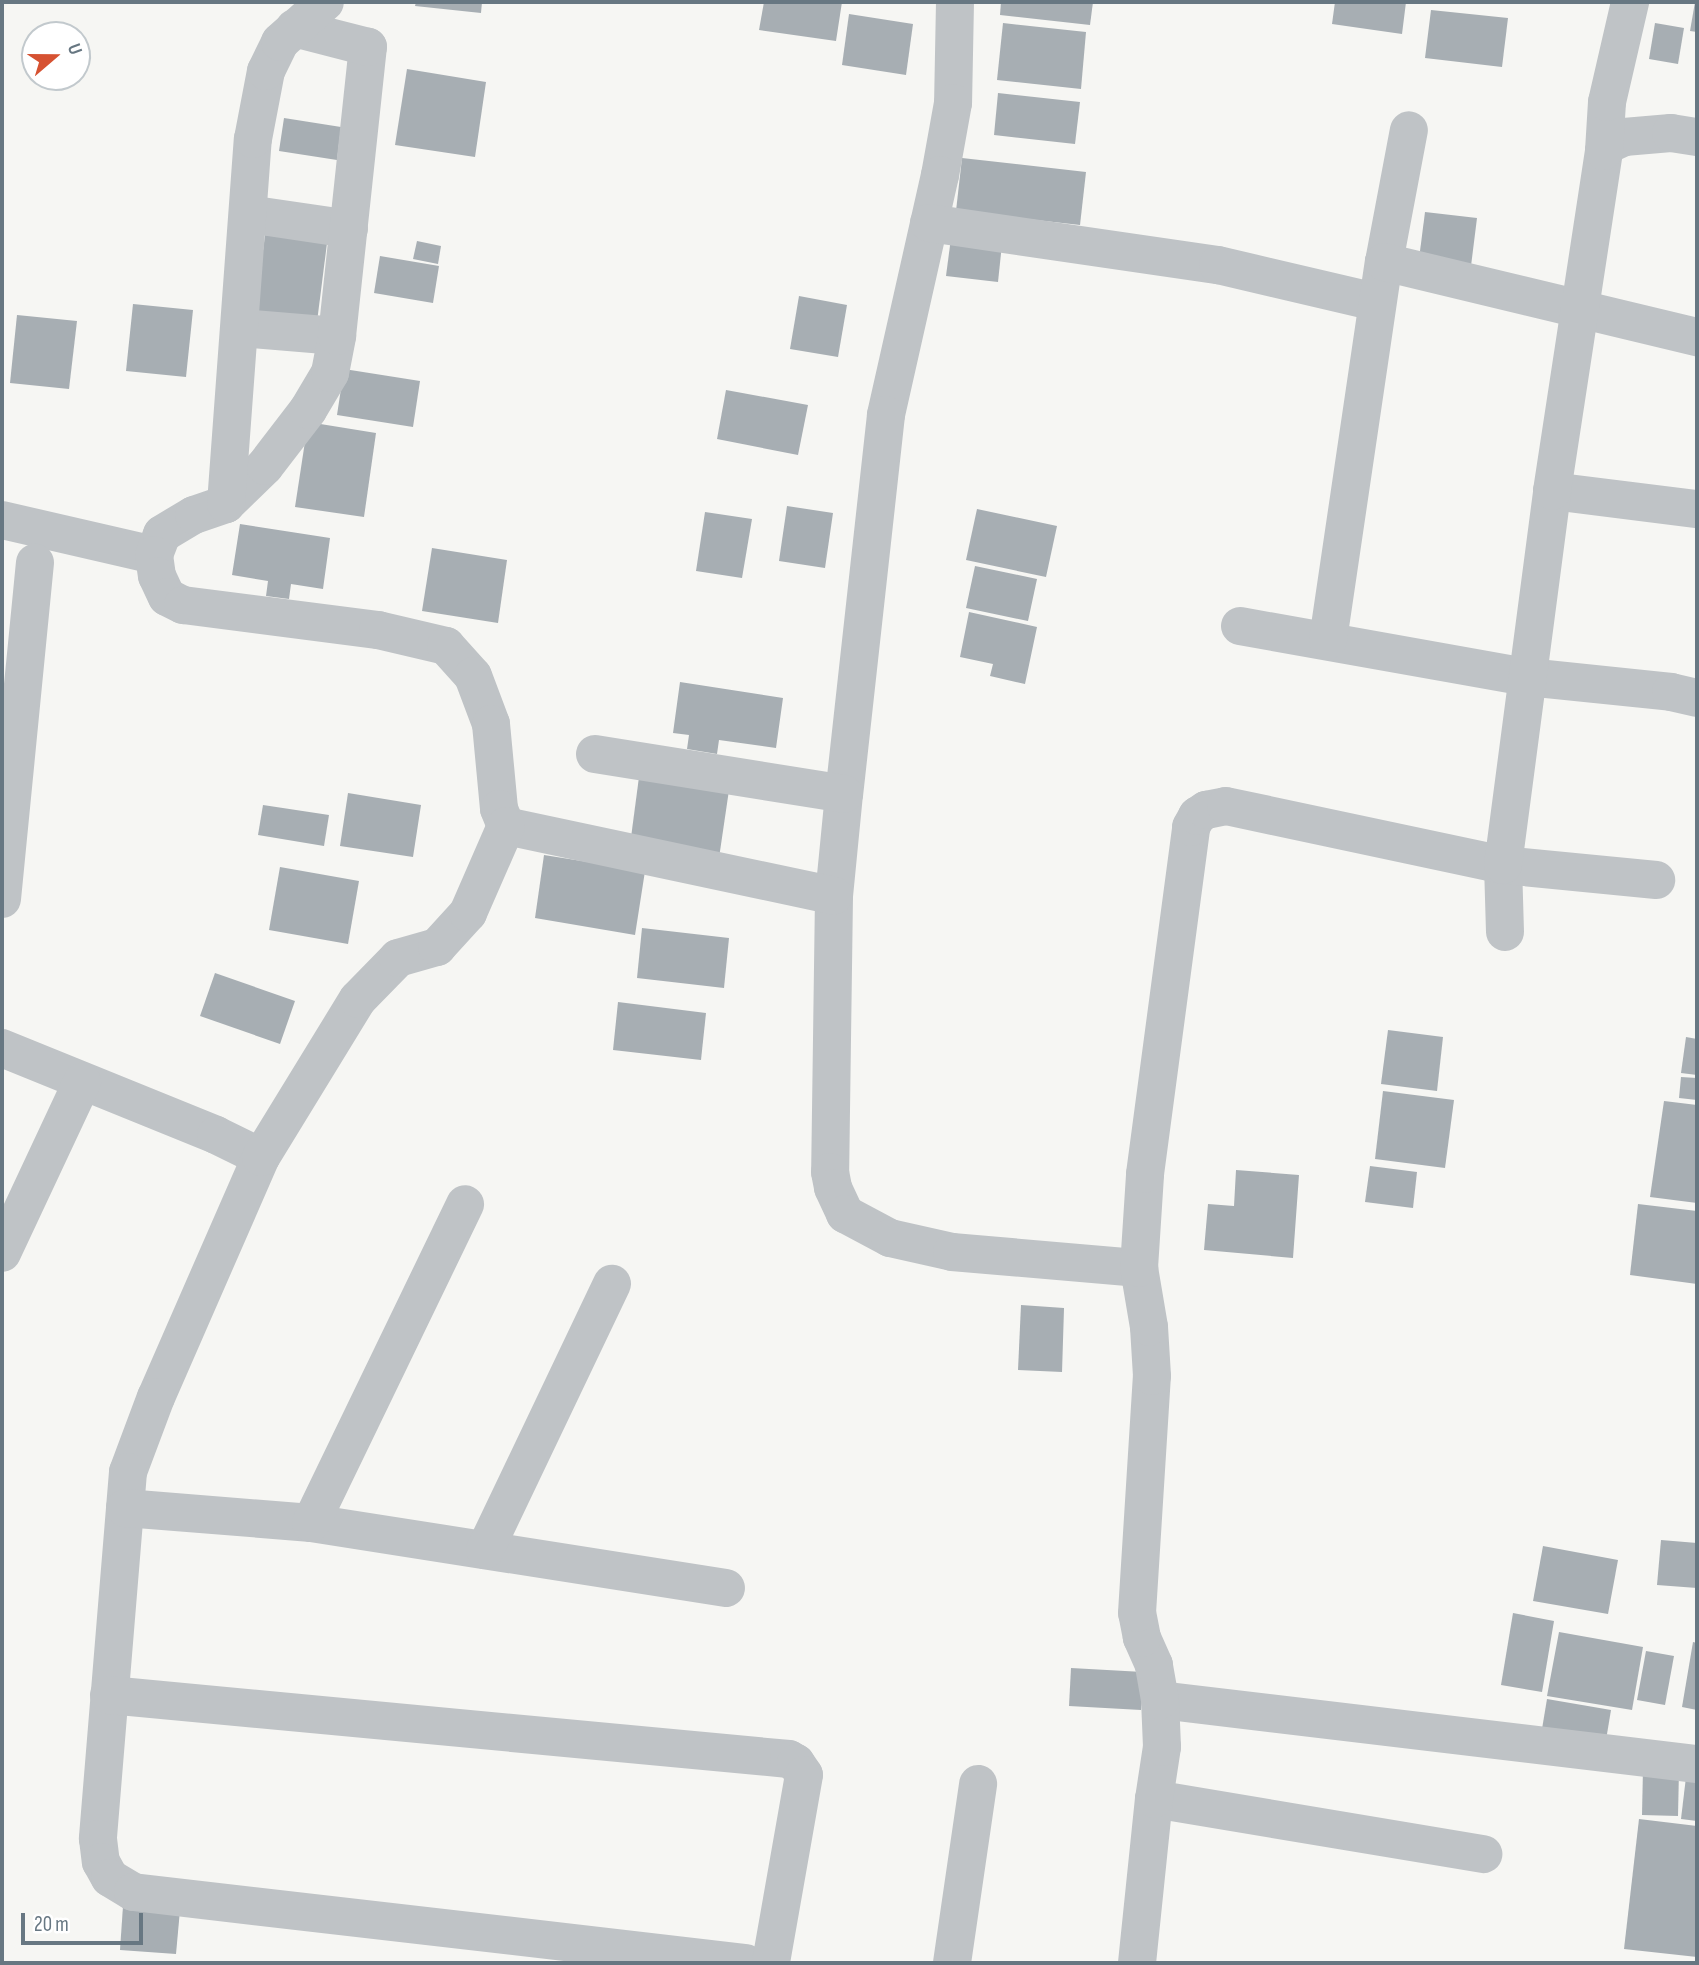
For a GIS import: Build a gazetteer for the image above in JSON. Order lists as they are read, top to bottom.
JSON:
{
  "scale_bar": "20 m",
  "north": "right"
}
